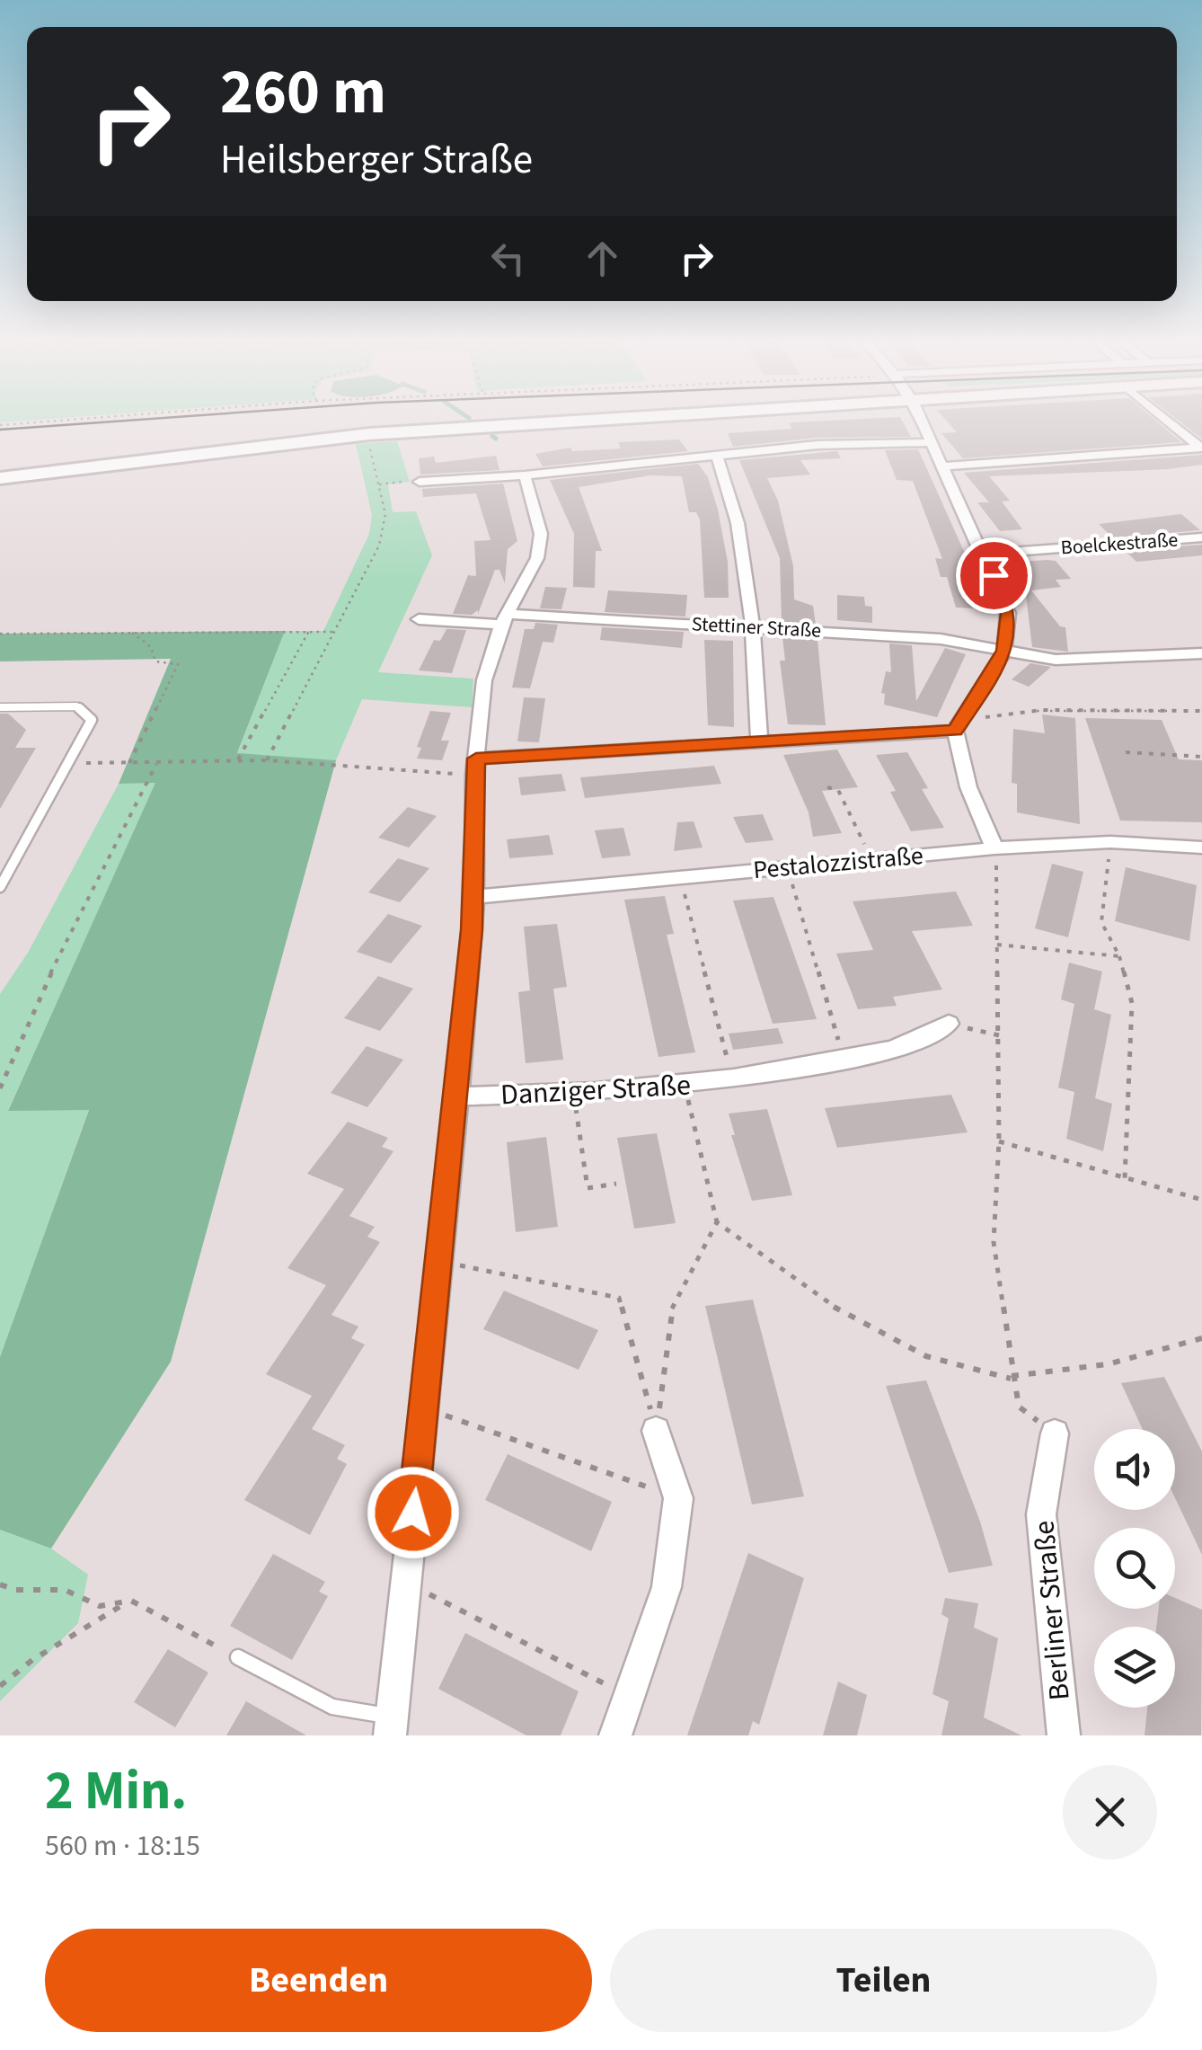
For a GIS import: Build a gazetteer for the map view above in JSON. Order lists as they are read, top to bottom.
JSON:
{
  "streets": {
    "street": [
      "Boelckestraße",
      "Stettiner Straße",
      "Pestalozzistraße",
      "Danziger Straße",
      "Berliner Straße"
    ]
  },
  "page": {
    "turn": ["260 m", "Heilsberger Straße"],
    "heading": ["2 Min.", "560 m · 18:15"],
    "buttons": ["Beenden", "Teilen"]
  }
}
